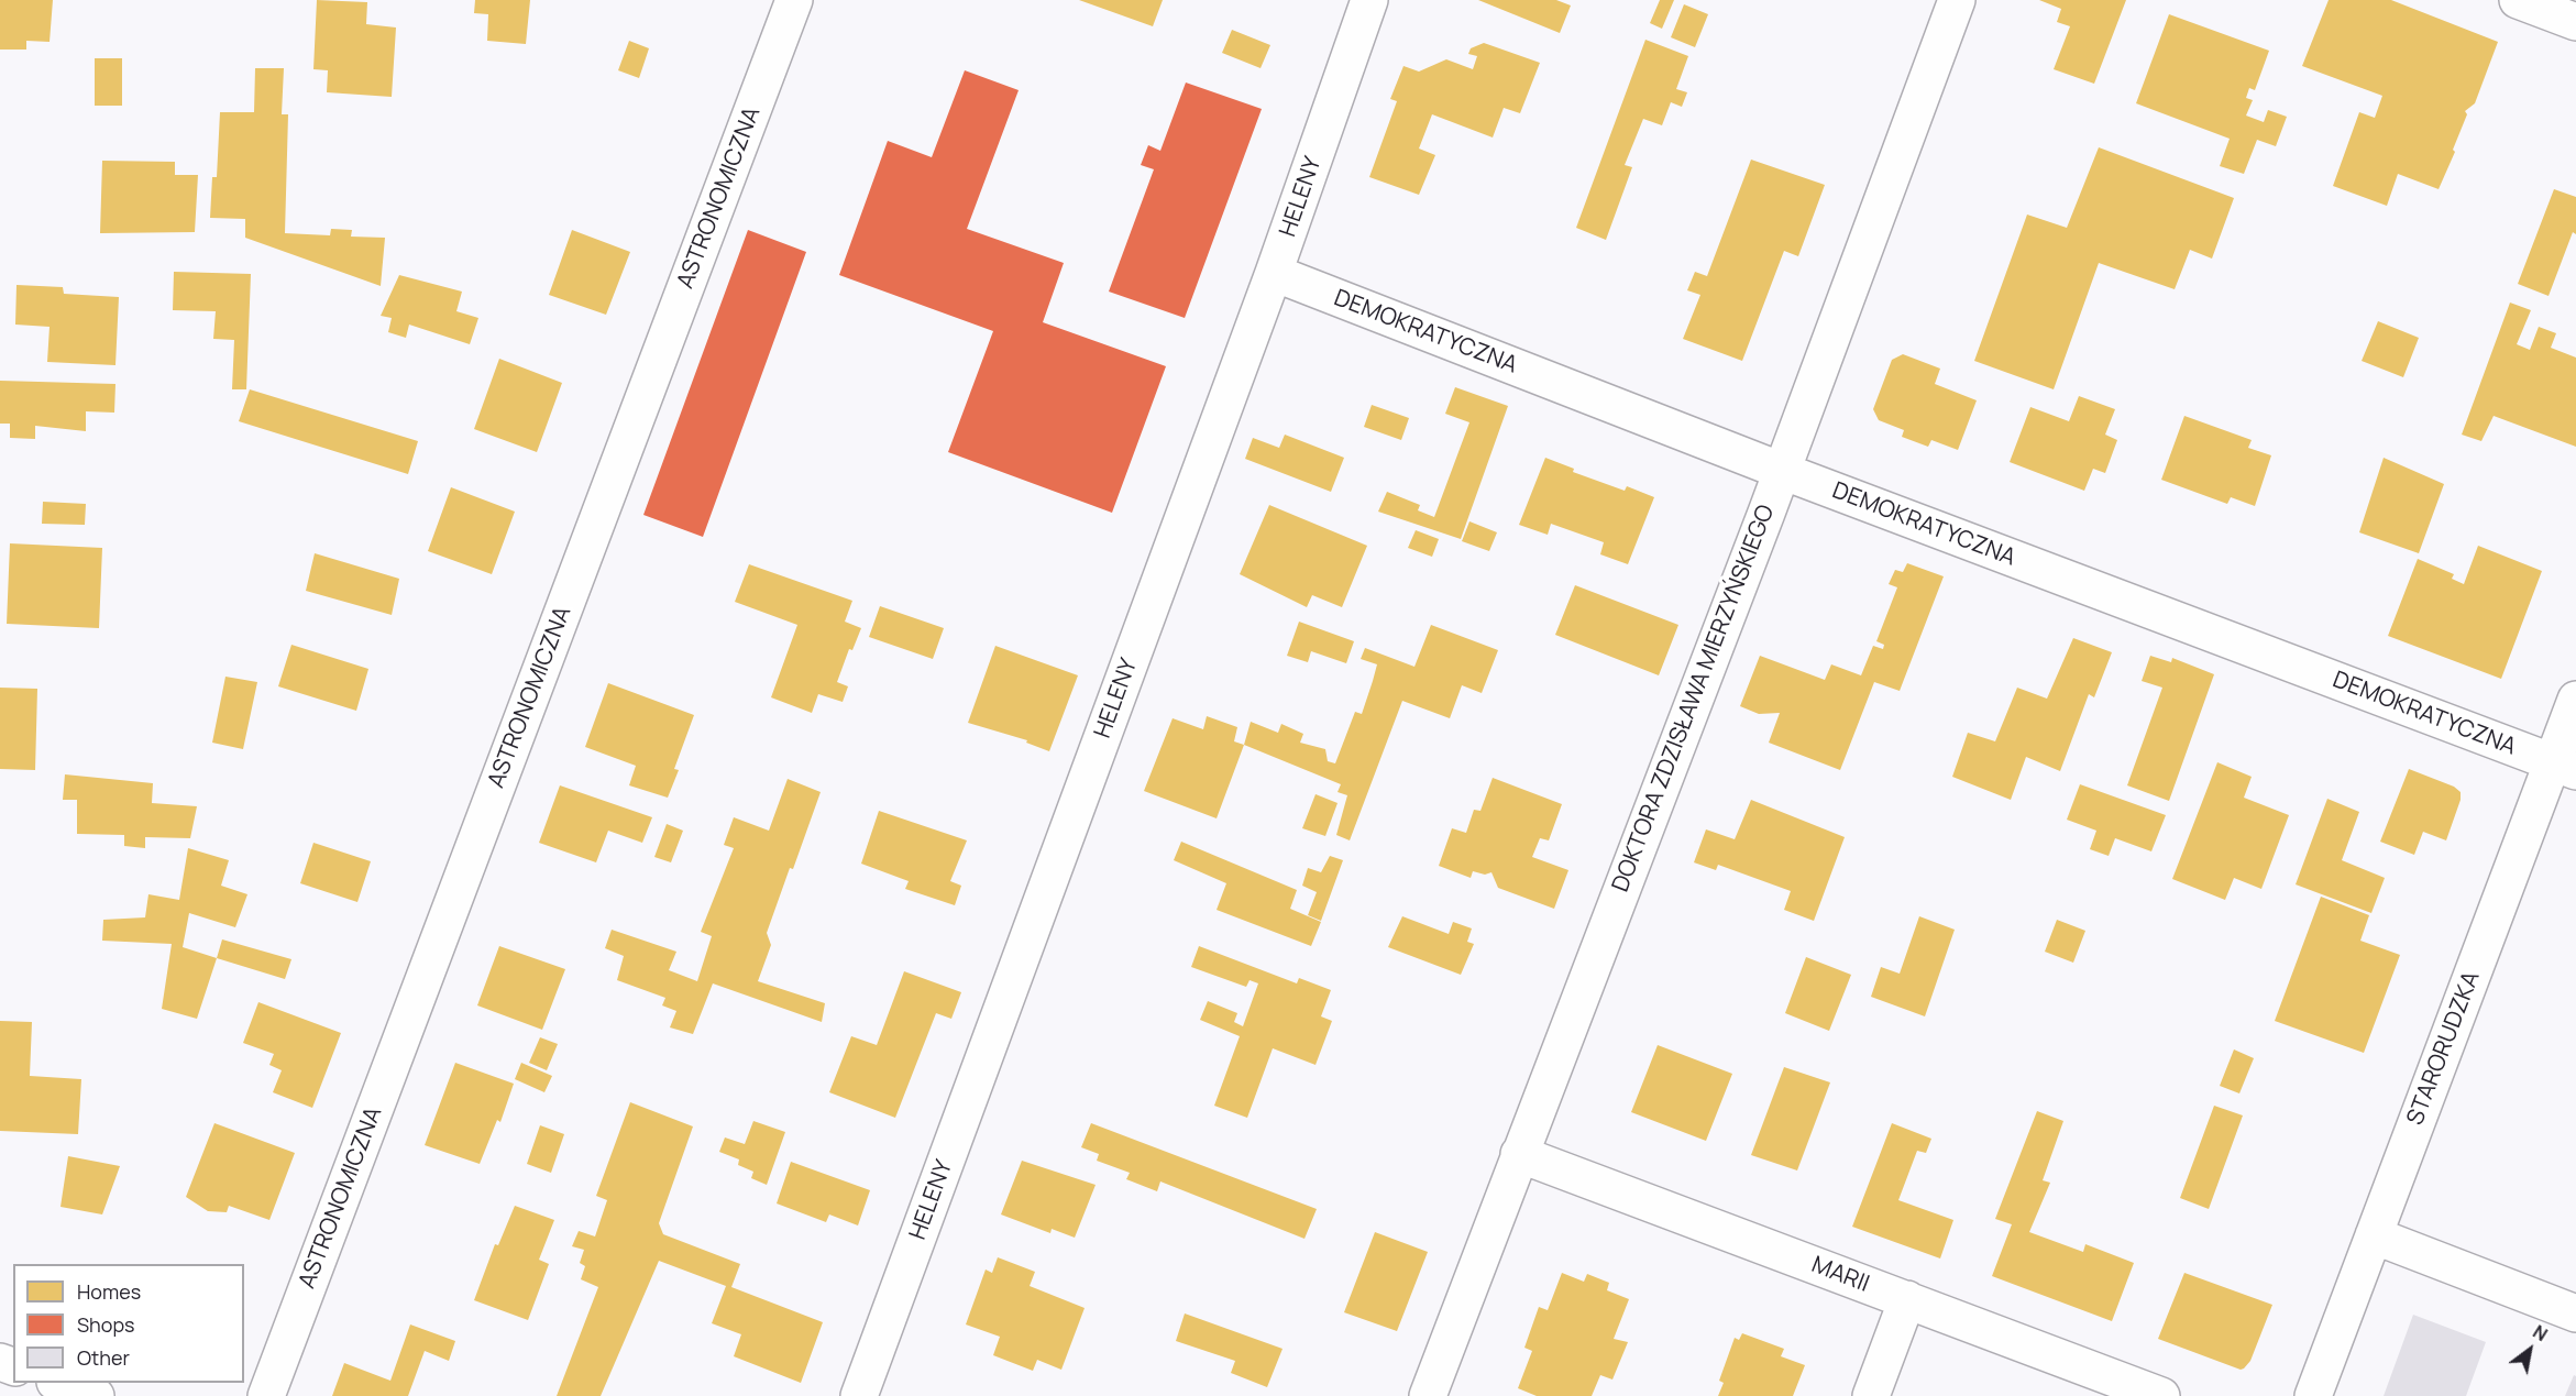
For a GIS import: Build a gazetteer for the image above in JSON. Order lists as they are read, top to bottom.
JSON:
{
  "streets": {
    "street": [
      "HELENY",
      "ASTRONOMICZNA",
      "DEMOKRATYCZNA",
      "DOKTORA ZDZISŁAWA MIERZYŃSKIEGO",
      "STARORUDZKA",
      "MARII"
    ]
  },
  "crossings": [
    ["HELENY", "DEMOKRATYCZNA"],
    ["DEMOKRATYCZNA", "DOKTORA ZDZISŁAWA MIERZYŃSKIEGO"],
    ["DEMOKRATYCZNA", "STARORUDZKA"],
    ["DOKTORA ZDZISŁAWA MIERZYŃSKIEGO", "MARII"]
  ],
  "legend": ["Homes", "Shops", "Other"],
  "north": "top right"
}
